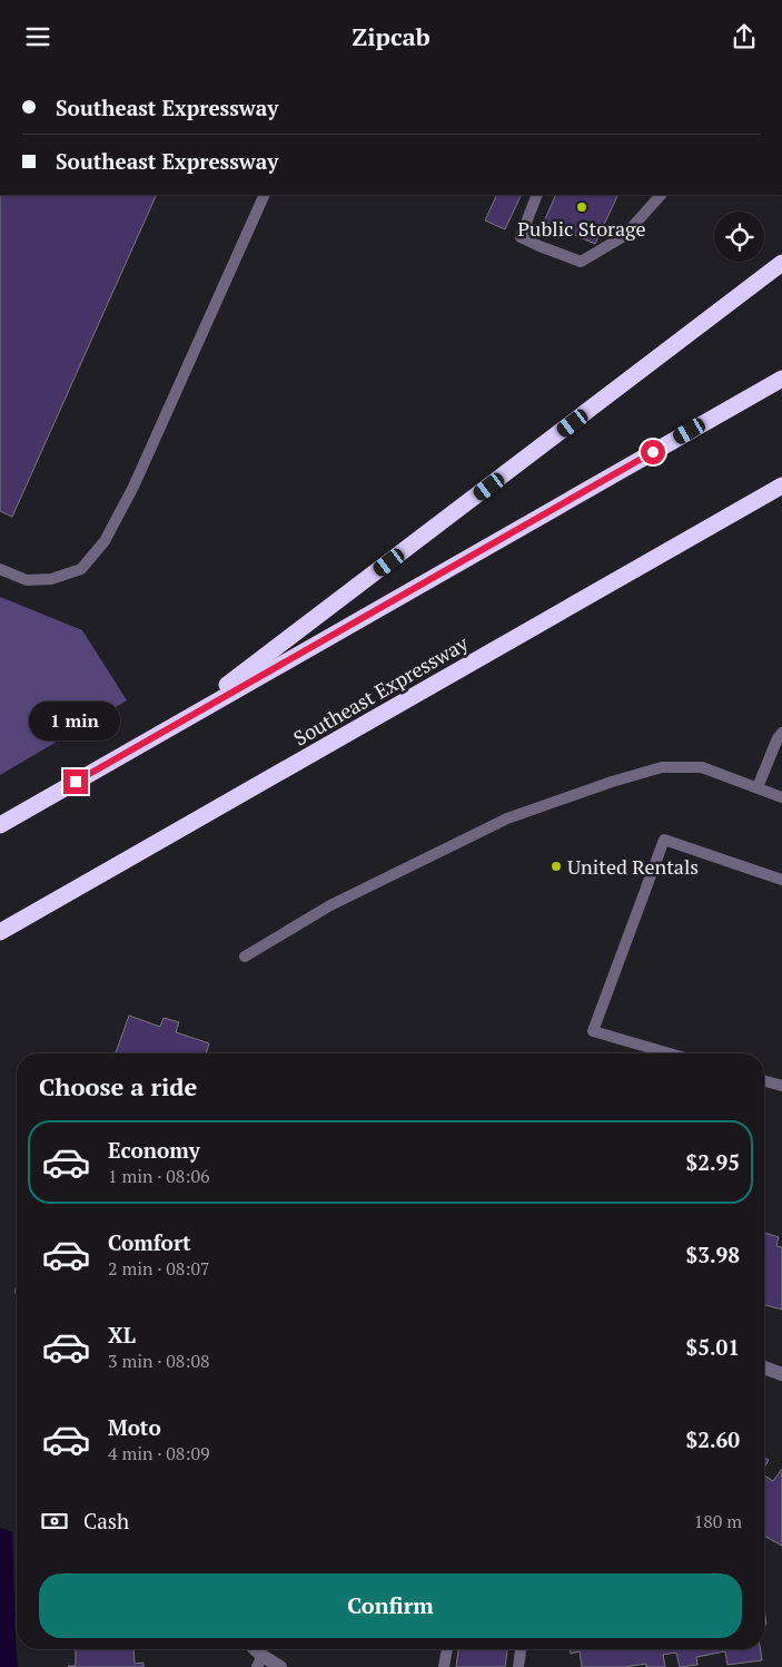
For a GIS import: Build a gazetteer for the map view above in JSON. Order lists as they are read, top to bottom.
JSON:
{
  "streets": {
    "highway": ["Southeast Expressway"]
  },
  "places": ["Public Storage", "United Rentals"],
  "page": {
    "header": "Zipcab",
    "banner": ["Southeast Expressway", "Southeast Expressway"],
    "bubble": "1 min",
    "heading": "Choose a ride",
    "list": [
      {
        "name": "Economy",
        "note": "1 min · 08:06",
        "value": "$2.95"
      },
      {
        "name": "Comfort",
        "note": "2 min · 08:07",
        "value": "$3.98"
      },
      {
        "name": "XL",
        "note": "3 min · 08:08",
        "value": "$5.01"
      },
      {
        "name": "Moto",
        "note": "4 min · 08:09",
        "value": "$2.60"
      }
    ],
    "pay": ["Cash", "180 m"],
    "buttons": "Confirm"
  }
}
